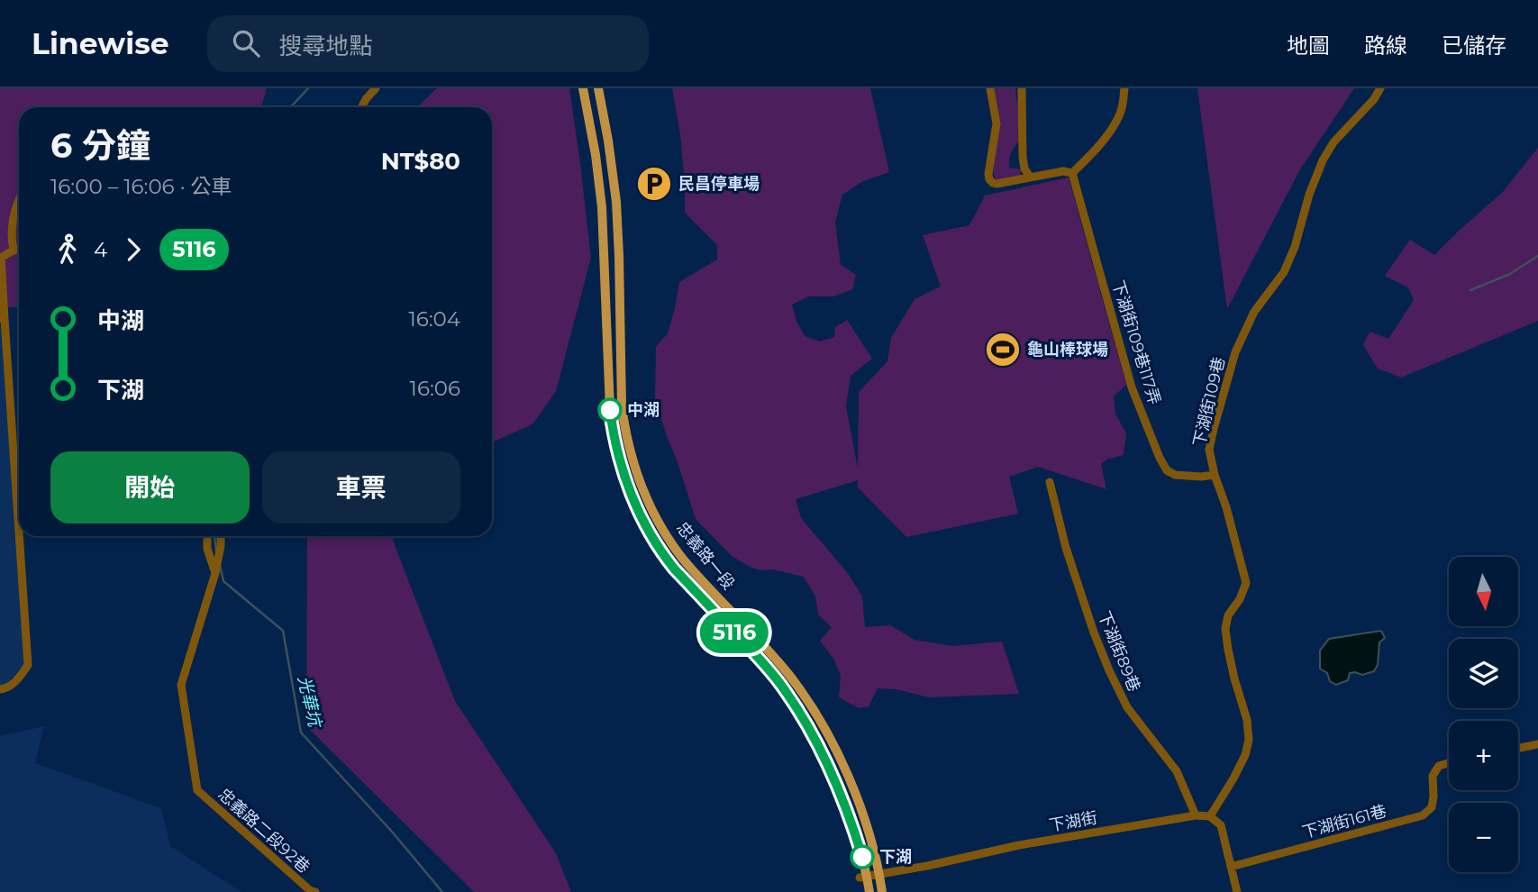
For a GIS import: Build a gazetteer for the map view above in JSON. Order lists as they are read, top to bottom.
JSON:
{
  "streets": {
    "main road": ["忠義路一段"],
    "street": [
      "下湖街109巷117弄",
      "下湖街109巷",
      "下湖街89巷",
      "下湖街",
      "下湖街161巷",
      "忠義路二段92巷"
    ]
  },
  "crossings": [
    ["下湖街109巷117弄", "下湖街109巷"],
    ["下湖街109巷", "下湖街"],
    ["忠義路一段", "下湖街"],
    ["下湖街89巷", "下湖街"]
  ],
  "water": ["光華坑"],
  "places": {
    "parking": ["民昌停車場"],
    "sports": ["龜山棒球場"],
    "other": ["中湖", "下湖"]
  },
  "lines": ["bus line 5116"],
  "north": "bottom",
  "page": {
    "header": "Linewise",
    "search": "搜尋地點",
    "nav": ["地圖", "路線", "已儲存"],
    "on_map": "5116",
    "heading": ["6 分鐘", "16:00 – 16:06 · 公車", "NT$80"],
    "legs": ["4", "5116"],
    "list": [
      {
        "name": "中湖",
        "value": "16:04"
      },
      {
        "name": "下湖",
        "value": "16:06"
      }
    ],
    "buttons": ["開始", "車票"],
    "map_buttons": ["+", "−"]
  }
}
